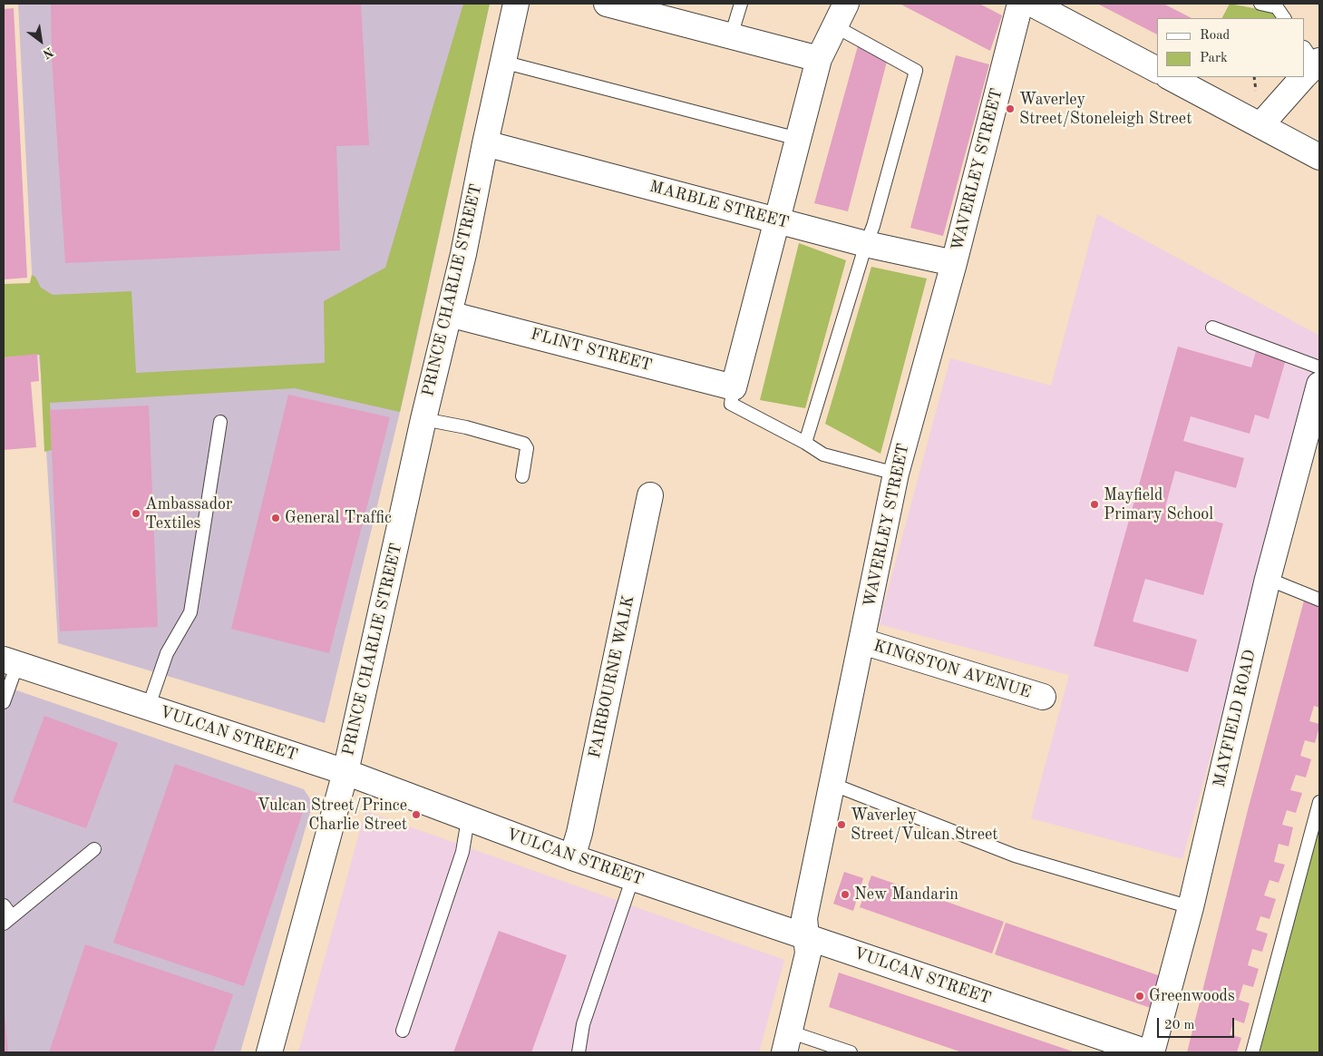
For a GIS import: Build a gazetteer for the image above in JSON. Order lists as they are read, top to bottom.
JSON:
{
  "streets": {
    "street": [
      "WAVERLEY STREET",
      "MARBLE STREET",
      "PRINCE CHARLIE STREET",
      "FLINT STREET",
      "KINGSTON AVENUE",
      "FAIRBOURNE WALK",
      "MAYFIELD ROAD",
      "VULCAN STREET"
    ]
  },
  "crossings": [
    ["WAVERLEY STREET", "MARBLE STREET"],
    ["WAVERLEY STREET", "KINGSTON AVENUE"],
    ["WAVERLEY STREET", "VULCAN STREET"],
    ["MARBLE STREET", "PRINCE CHARLIE STREET"],
    ["PRINCE CHARLIE STREET", "FLINT STREET"],
    ["PRINCE CHARLIE STREET", "VULCAN STREET"],
    ["FAIRBOURNE WALK", "VULCAN STREET"]
  ],
  "places": [
    "Waverley Street/Stoneleigh Street",
    "Mayfield Primary School",
    "Ambassador Textiles",
    "General Traffic",
    "Vulcan Street/Prince Charlie Street",
    "Waverley Street/Vulcan Street",
    "New Mandarin",
    "Greenwoods"
  ],
  "legend": ["Road", "Park"],
  "scale_bar": "20 m",
  "north": "bottom right"
}
